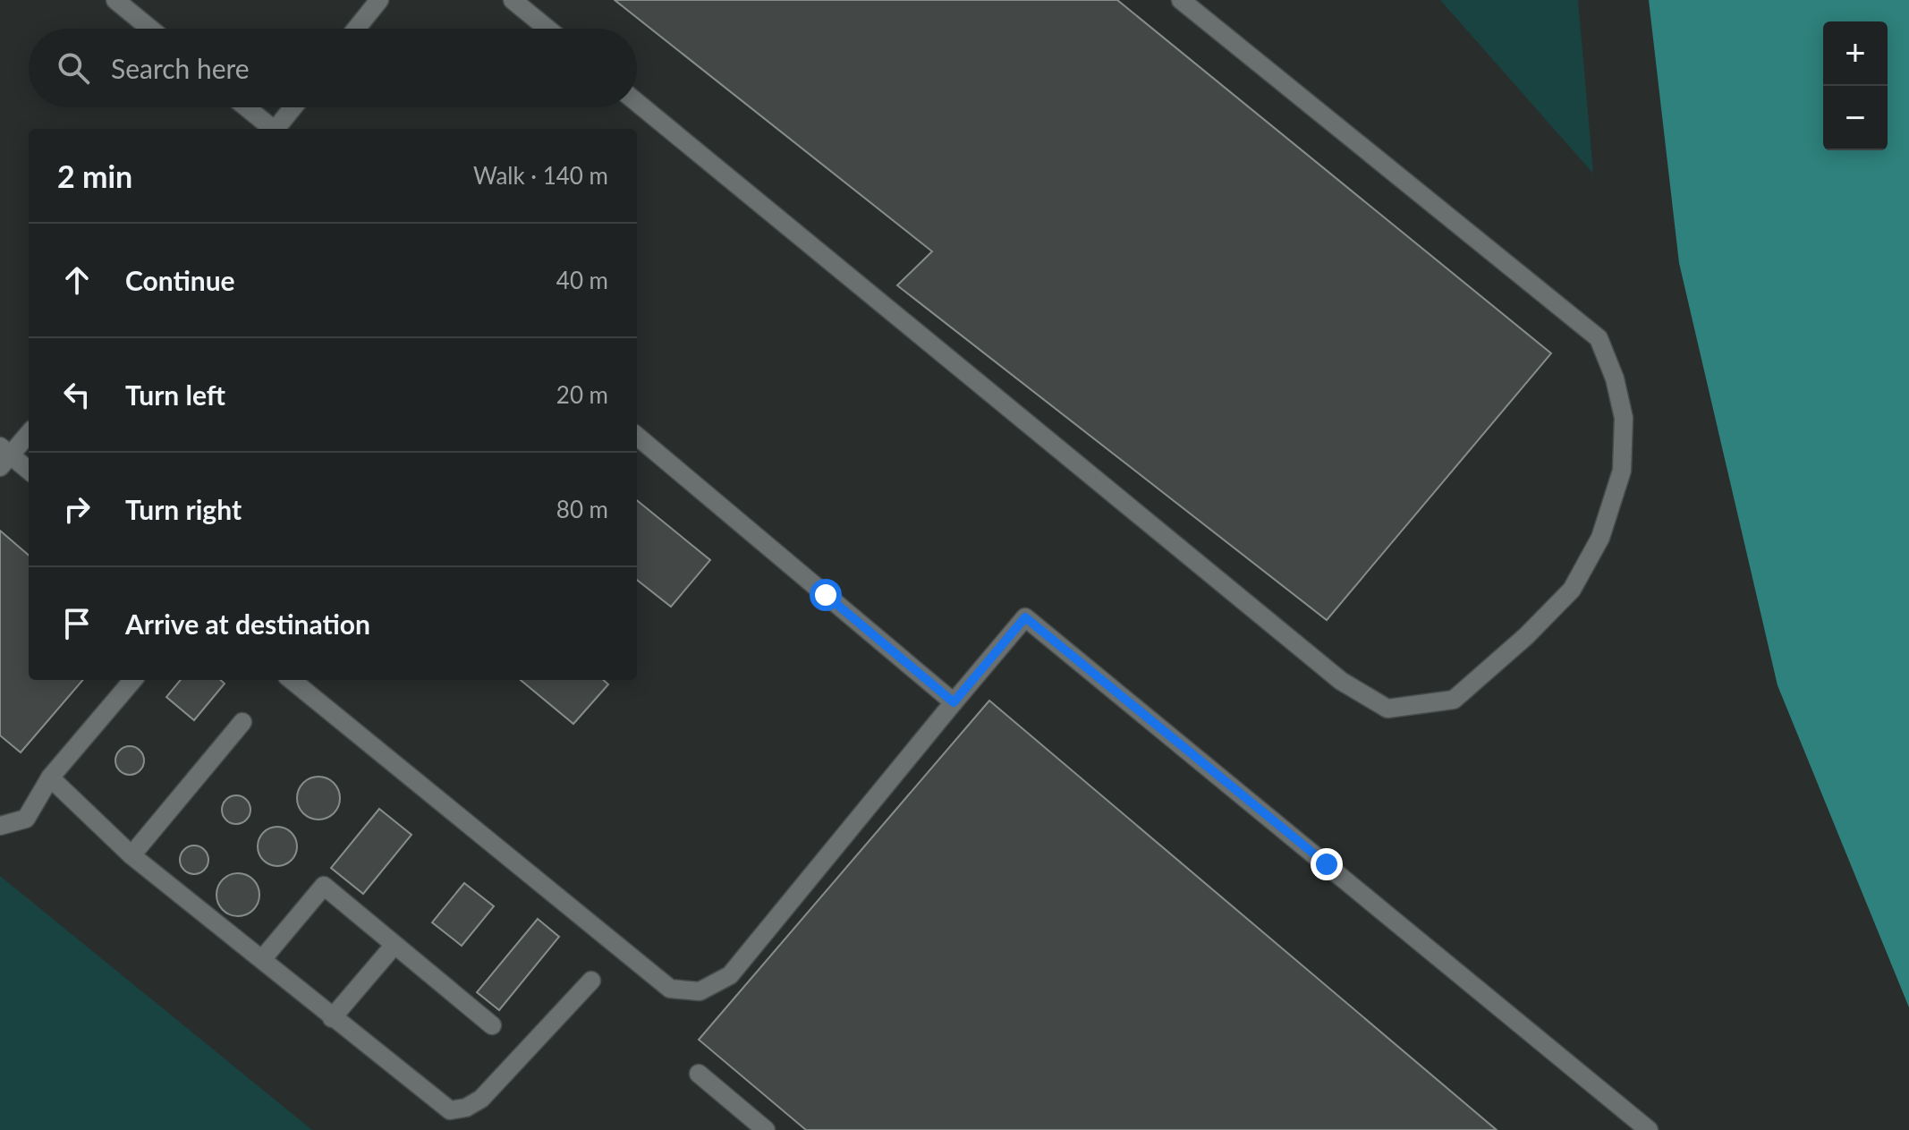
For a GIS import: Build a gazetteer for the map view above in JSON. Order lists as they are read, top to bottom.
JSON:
{
  "page": {
    "map_buttons": ["+", "−"],
    "search": "Search here",
    "heading": ["2 min", "Walk · 140 m"],
    "list": [
      ["Continue", "40 m"],
      ["Turn left", "20 m"],
      ["Turn right", "80 m"],
      "Arrive at destination"
    ]
  }
}
